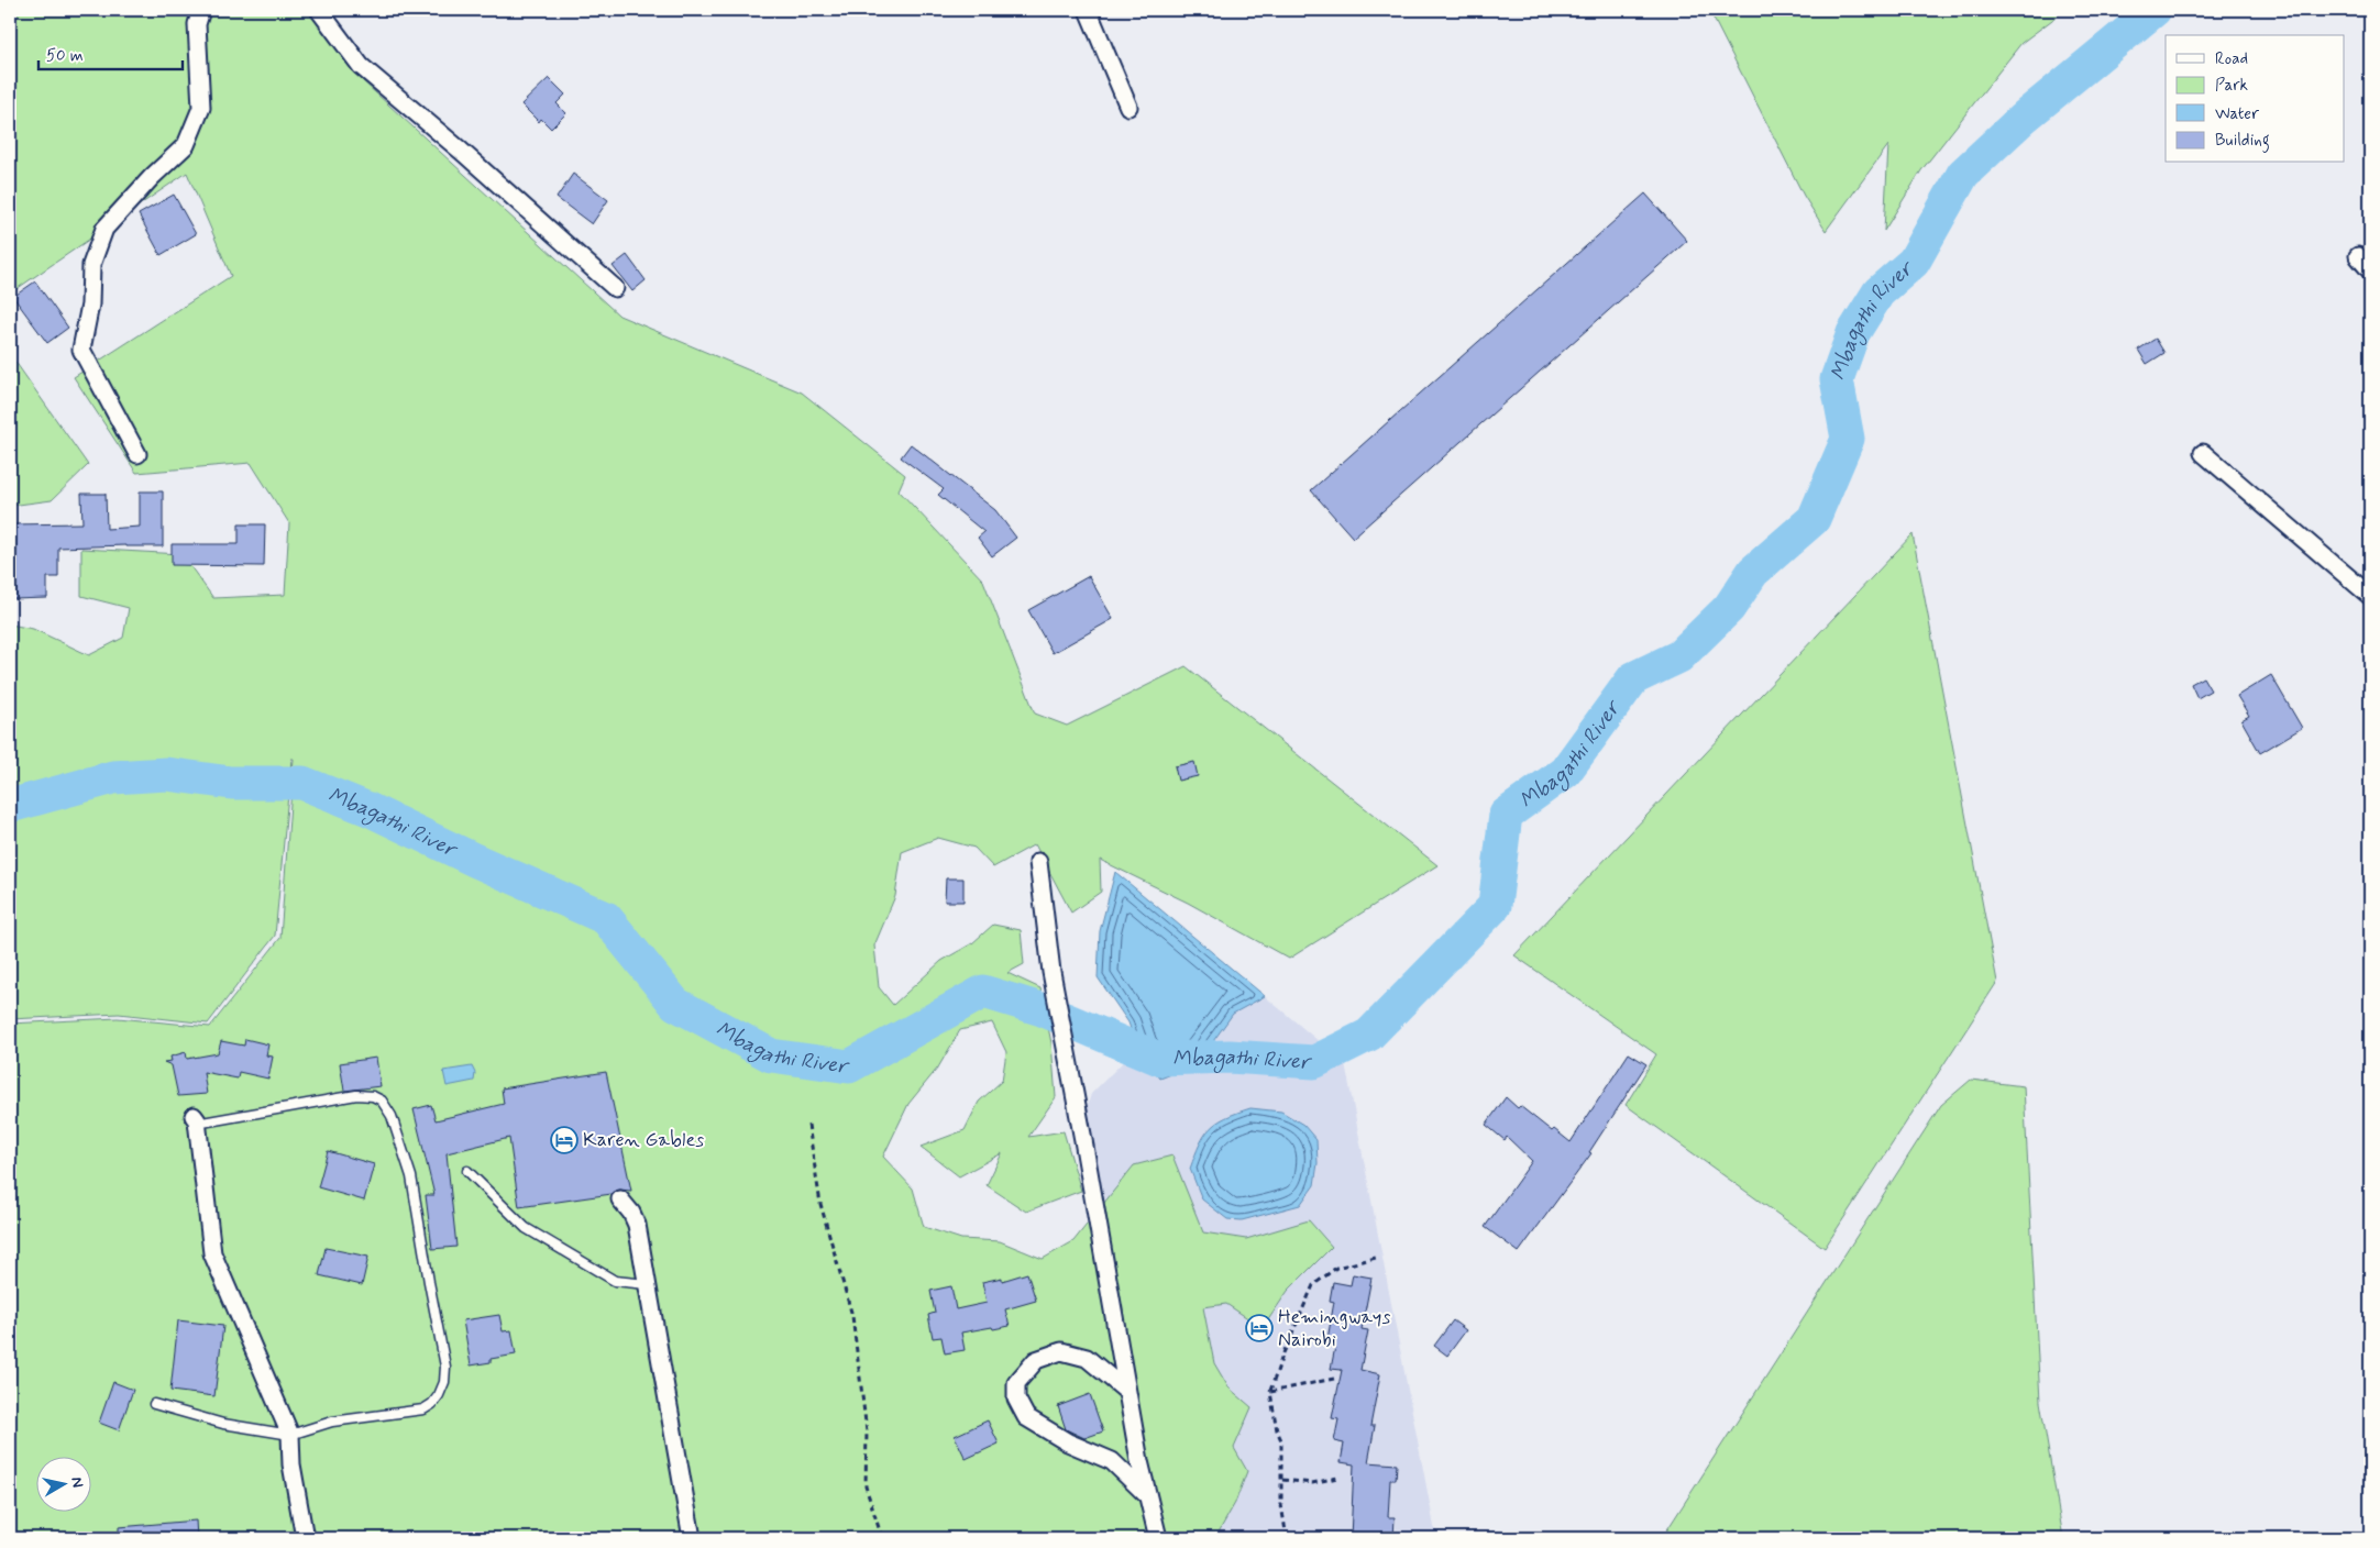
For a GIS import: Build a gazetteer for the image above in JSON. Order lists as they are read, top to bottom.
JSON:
{
  "water": ["Mbagathi River"],
  "places": {
    "hotel": ["Karen Gables", "Hemingways Nairobi"]
  },
  "legend": [
    "Road",
    "Park",
    "Water",
    "Building"
  ],
  "scale_bar": "50 m",
  "north": "right"
}
